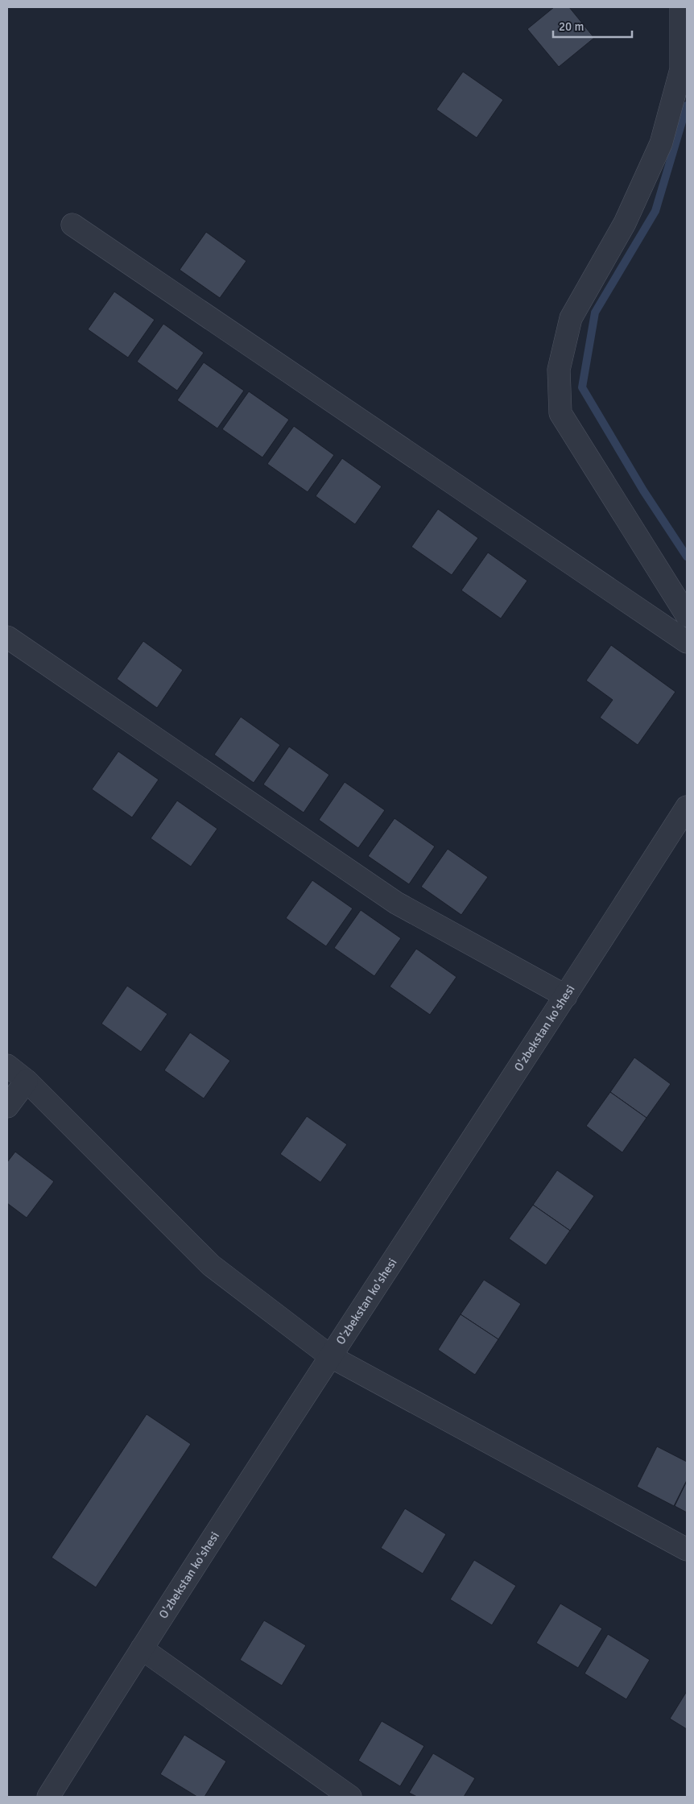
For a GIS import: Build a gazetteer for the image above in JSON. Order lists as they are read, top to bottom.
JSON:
{
  "streets": {
    "street": ["O'zbekstan ko'shesi"]
  },
  "scale_bar": "20 m"
}
